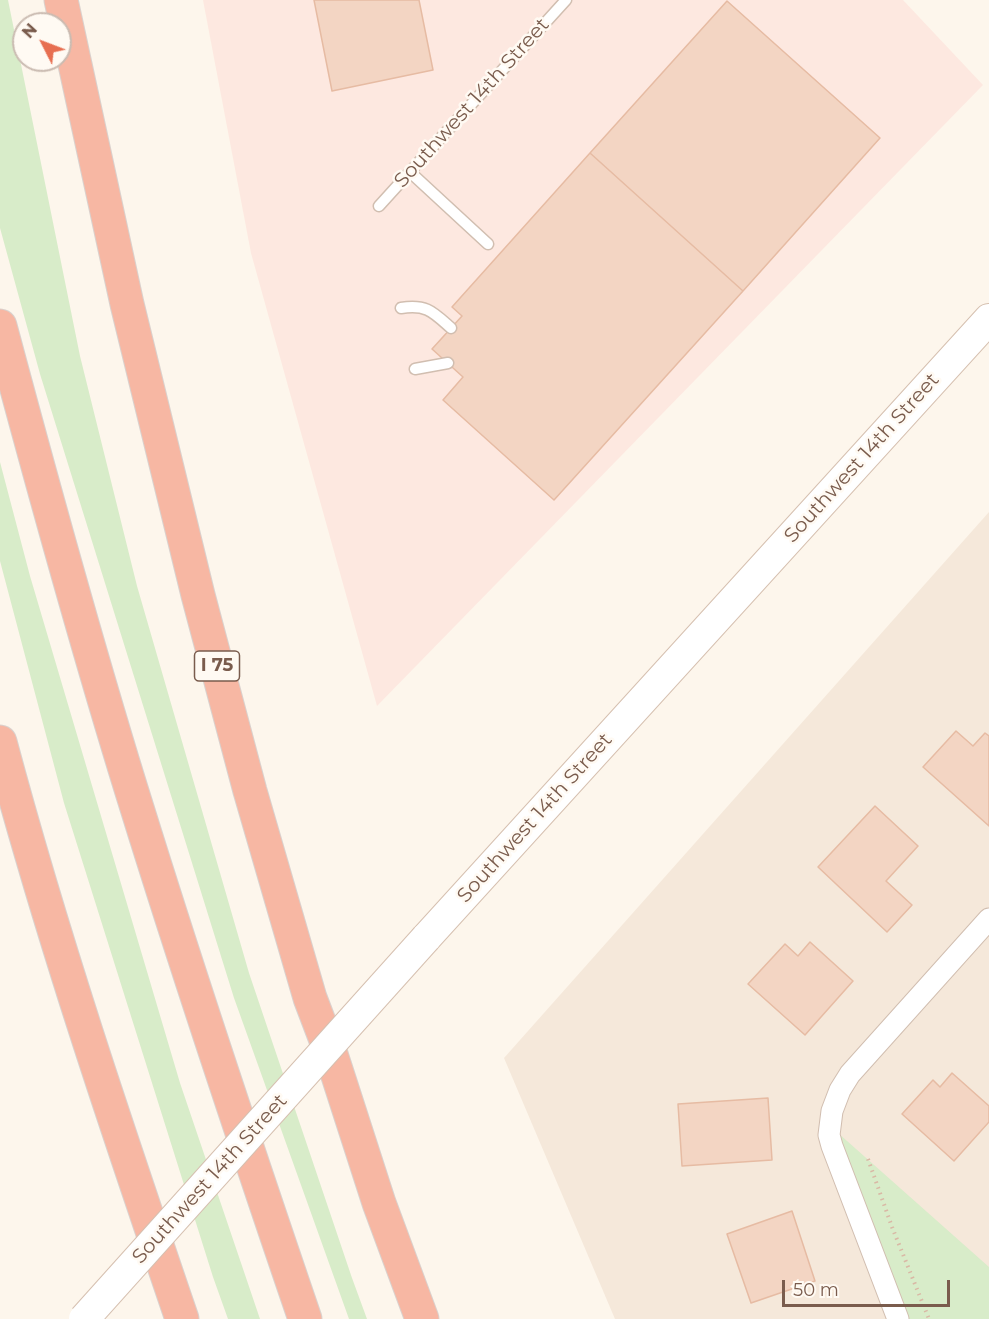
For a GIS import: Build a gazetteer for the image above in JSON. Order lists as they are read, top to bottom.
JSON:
{
  "streets": {
    "highway": ["I 75"],
    "street": ["Southwest 14th Street"]
  },
  "scale_bar": "50 m",
  "north": "top left"
}
